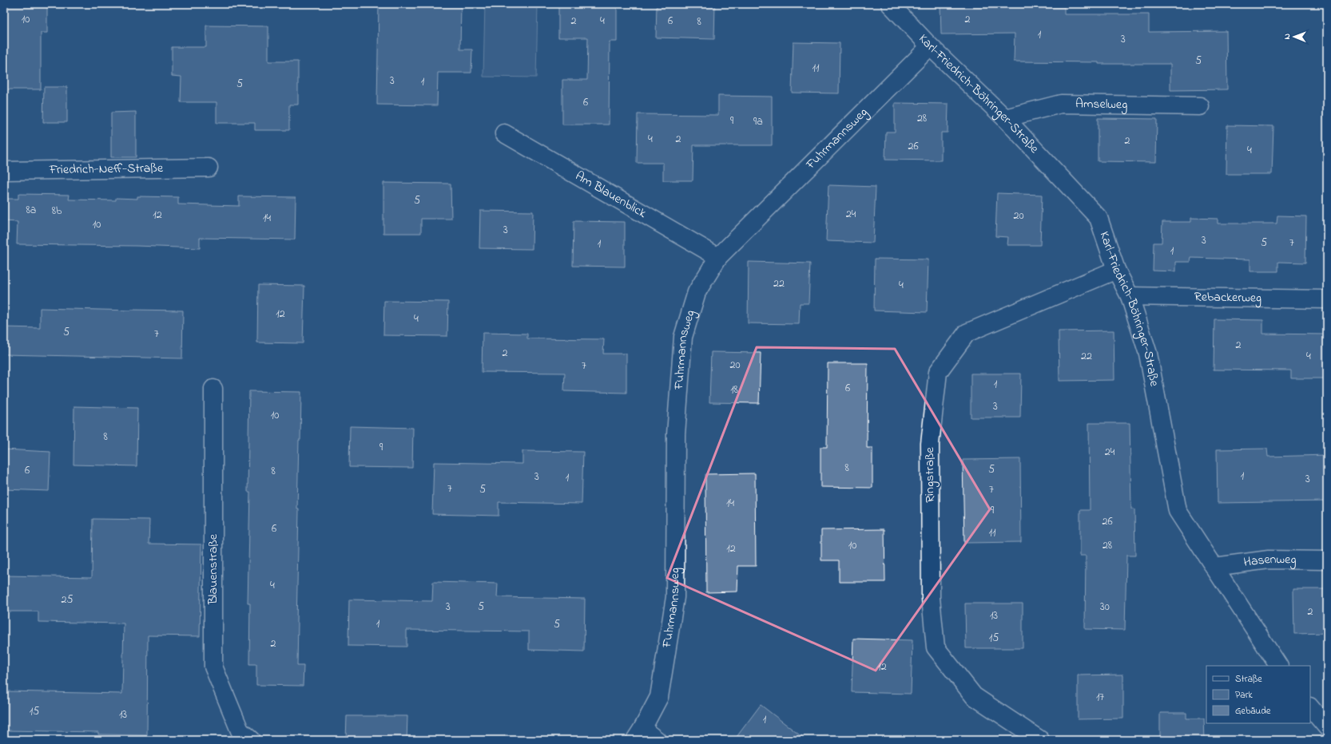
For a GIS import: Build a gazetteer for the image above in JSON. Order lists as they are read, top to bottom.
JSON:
{
  "streets": {
    "street": [
      "Karl-Friedrich-Böhringer-Straße",
      "Amselweg",
      "Fuhrmannsweg",
      "Friedrich-Neff-Straße",
      "Am Blauenblick",
      "Rebackerweg",
      "Ringstraße",
      "Hasenweg",
      "Blauenstraße"
    ]
  },
  "crossings": [
    ["Karl-Friedrich-Böhringer-Straße", "Amselweg"],
    ["Karl-Friedrich-Böhringer-Straße", "Fuhrmannsweg"],
    ["Karl-Friedrich-Böhringer-Straße", "Rebackerweg"],
    ["Karl-Friedrich-Böhringer-Straße", "Ringstraße"],
    ["Karl-Friedrich-Böhringer-Straße", "Hasenweg"],
    ["Fuhrmannsweg", "Am Blauenblick"]
  ],
  "house_numbers": [
    "10",
    "2",
    "2",
    "4",
    "6",
    "8",
    "1",
    "3",
    "5",
    "11",
    "3",
    "1",
    "5",
    "6",
    "28",
    "9",
    "9a",
    "4",
    "2",
    "2",
    "26",
    "4",
    "5",
    "8a",
    "8b",
    "24",
    "12",
    "20",
    "14",
    "10",
    "3",
    "3",
    "5",
    "7",
    "1",
    "1",
    "22",
    "4",
    "12",
    "4",
    "5",
    "7",
    "2",
    "2",
    "22",
    "4",
    "20",
    "7",
    "1",
    "6",
    "18",
    "3",
    "10",
    "8",
    "9",
    "24",
    "8",
    "5",
    "6",
    "8",
    "1",
    "3",
    "1",
    "3",
    "7",
    "5",
    "7",
    "14",
    "9",
    "26",
    "6",
    "11",
    "10",
    "28",
    "12",
    "4",
    "25",
    "3",
    "5",
    "30",
    "2",
    "13",
    "1",
    "5",
    "15",
    "2",
    "12",
    "17",
    "15",
    "13",
    "1"
  ],
  "legend": ["Straße", "Park", "Gebäude"],
  "north": "left"
}
